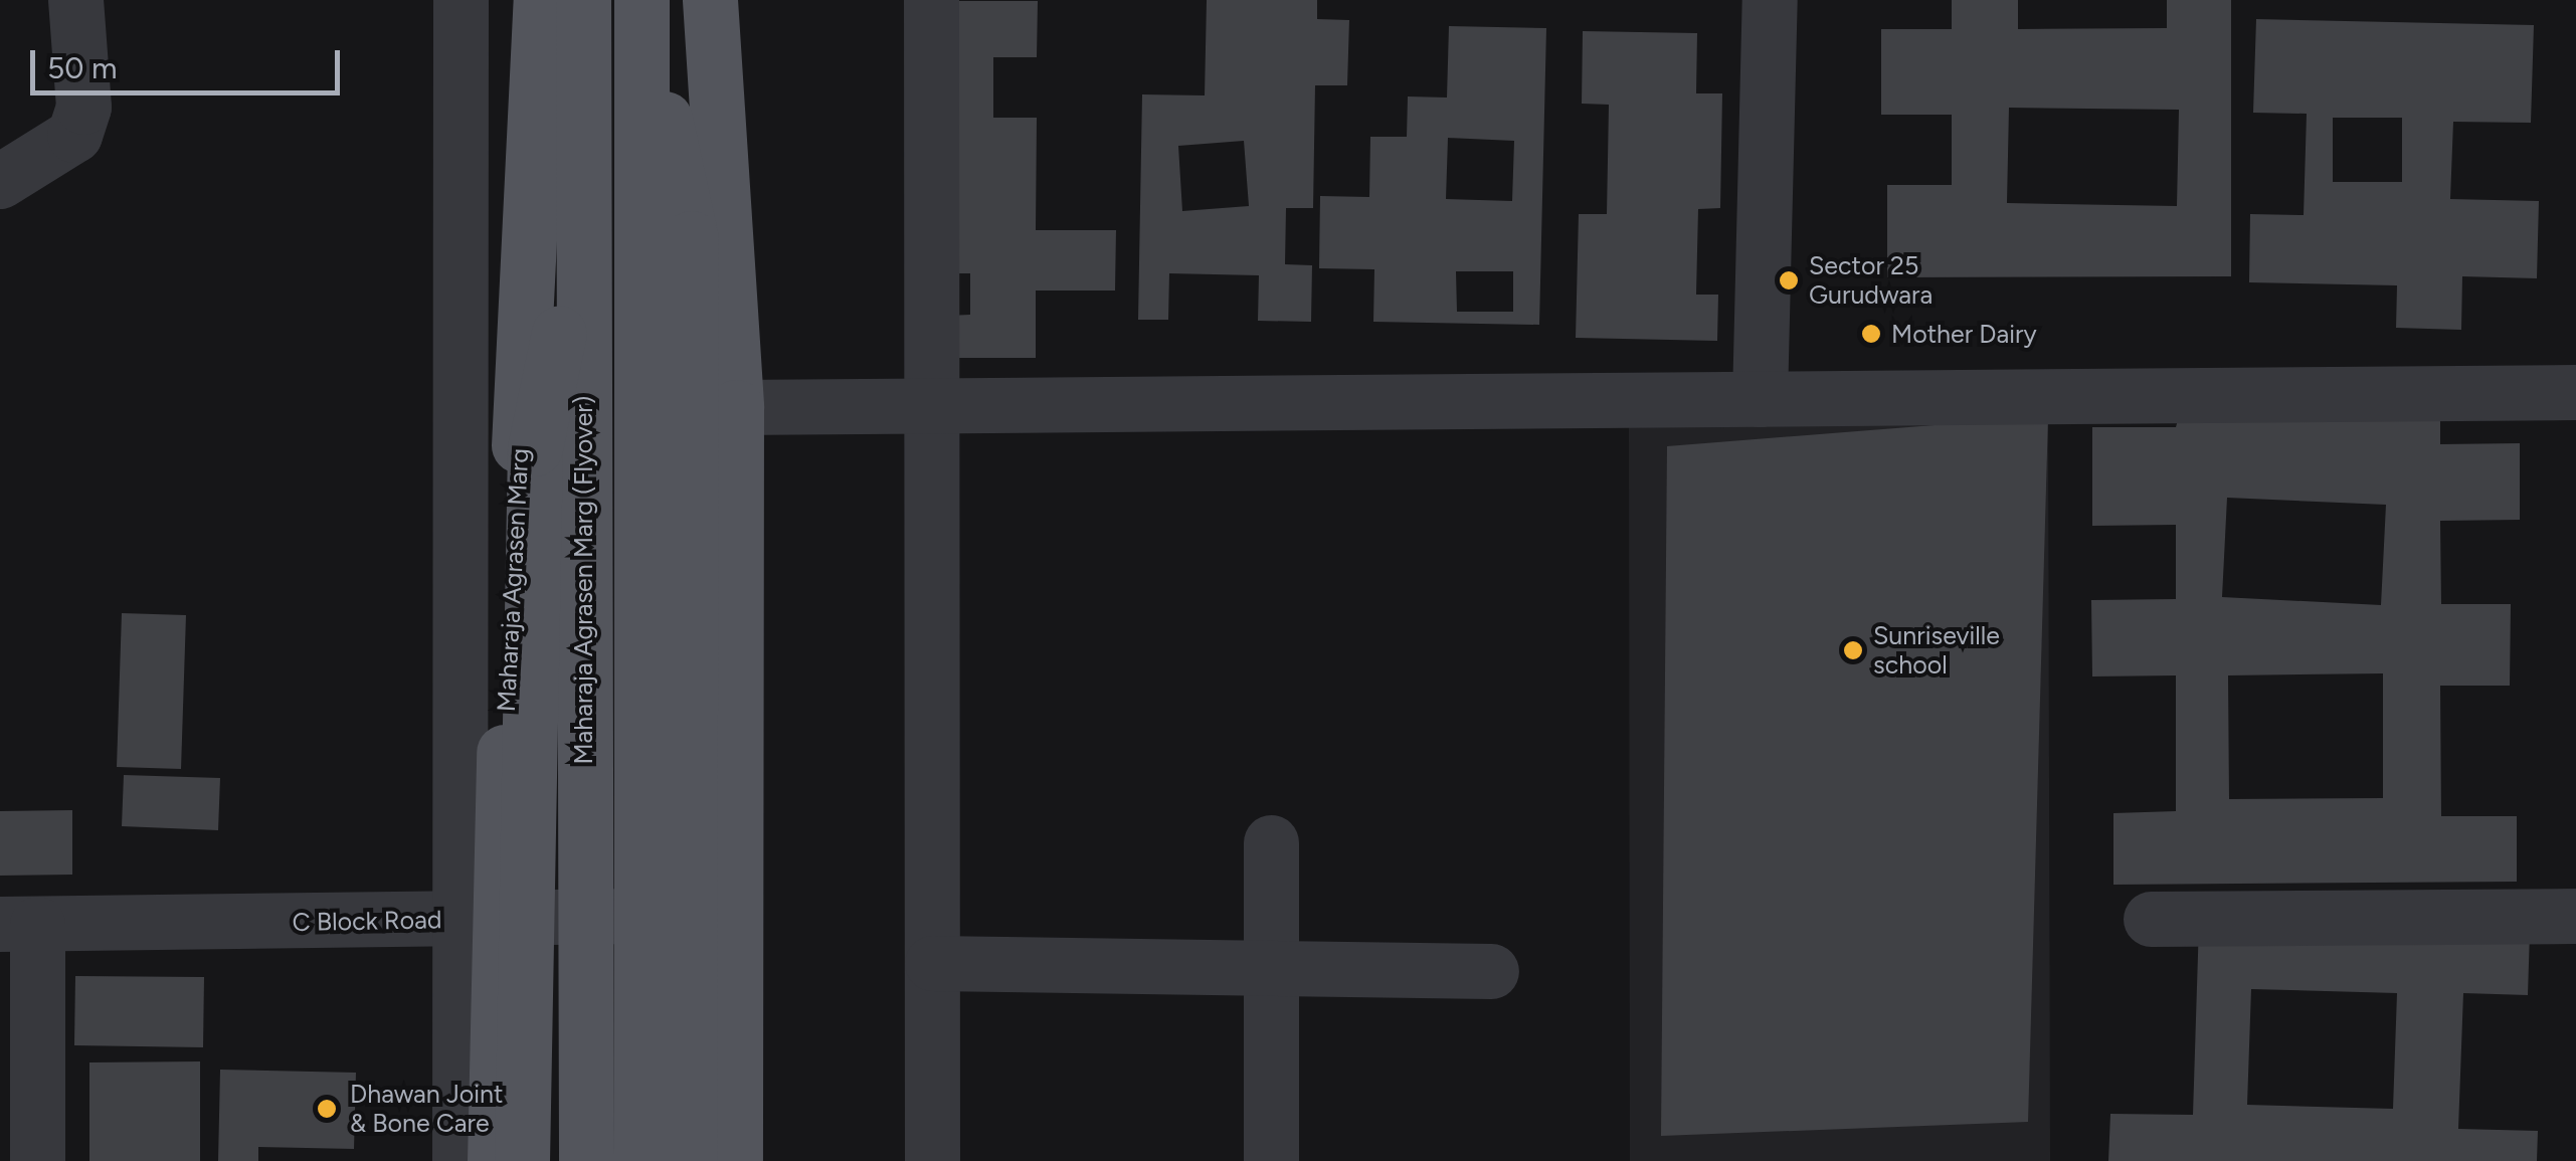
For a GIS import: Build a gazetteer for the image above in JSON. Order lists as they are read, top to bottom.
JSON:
{
  "streets": {
    "main road": ["Maharaja Agrasen Marg", "Maharaja Agrasen Marg (Flyover)"],
    "street": ["C Block Road"]
  },
  "crossings": [
    ["Maharaja Agrasen Marg", "C Block Road"]
  ],
  "places": [
    "Sector 25 Gurudwara",
    "Mother Dairy",
    "Sunriseville school",
    "Dhawan Joint & Bone Care"
  ],
  "scale_bar": "50 m"
}
